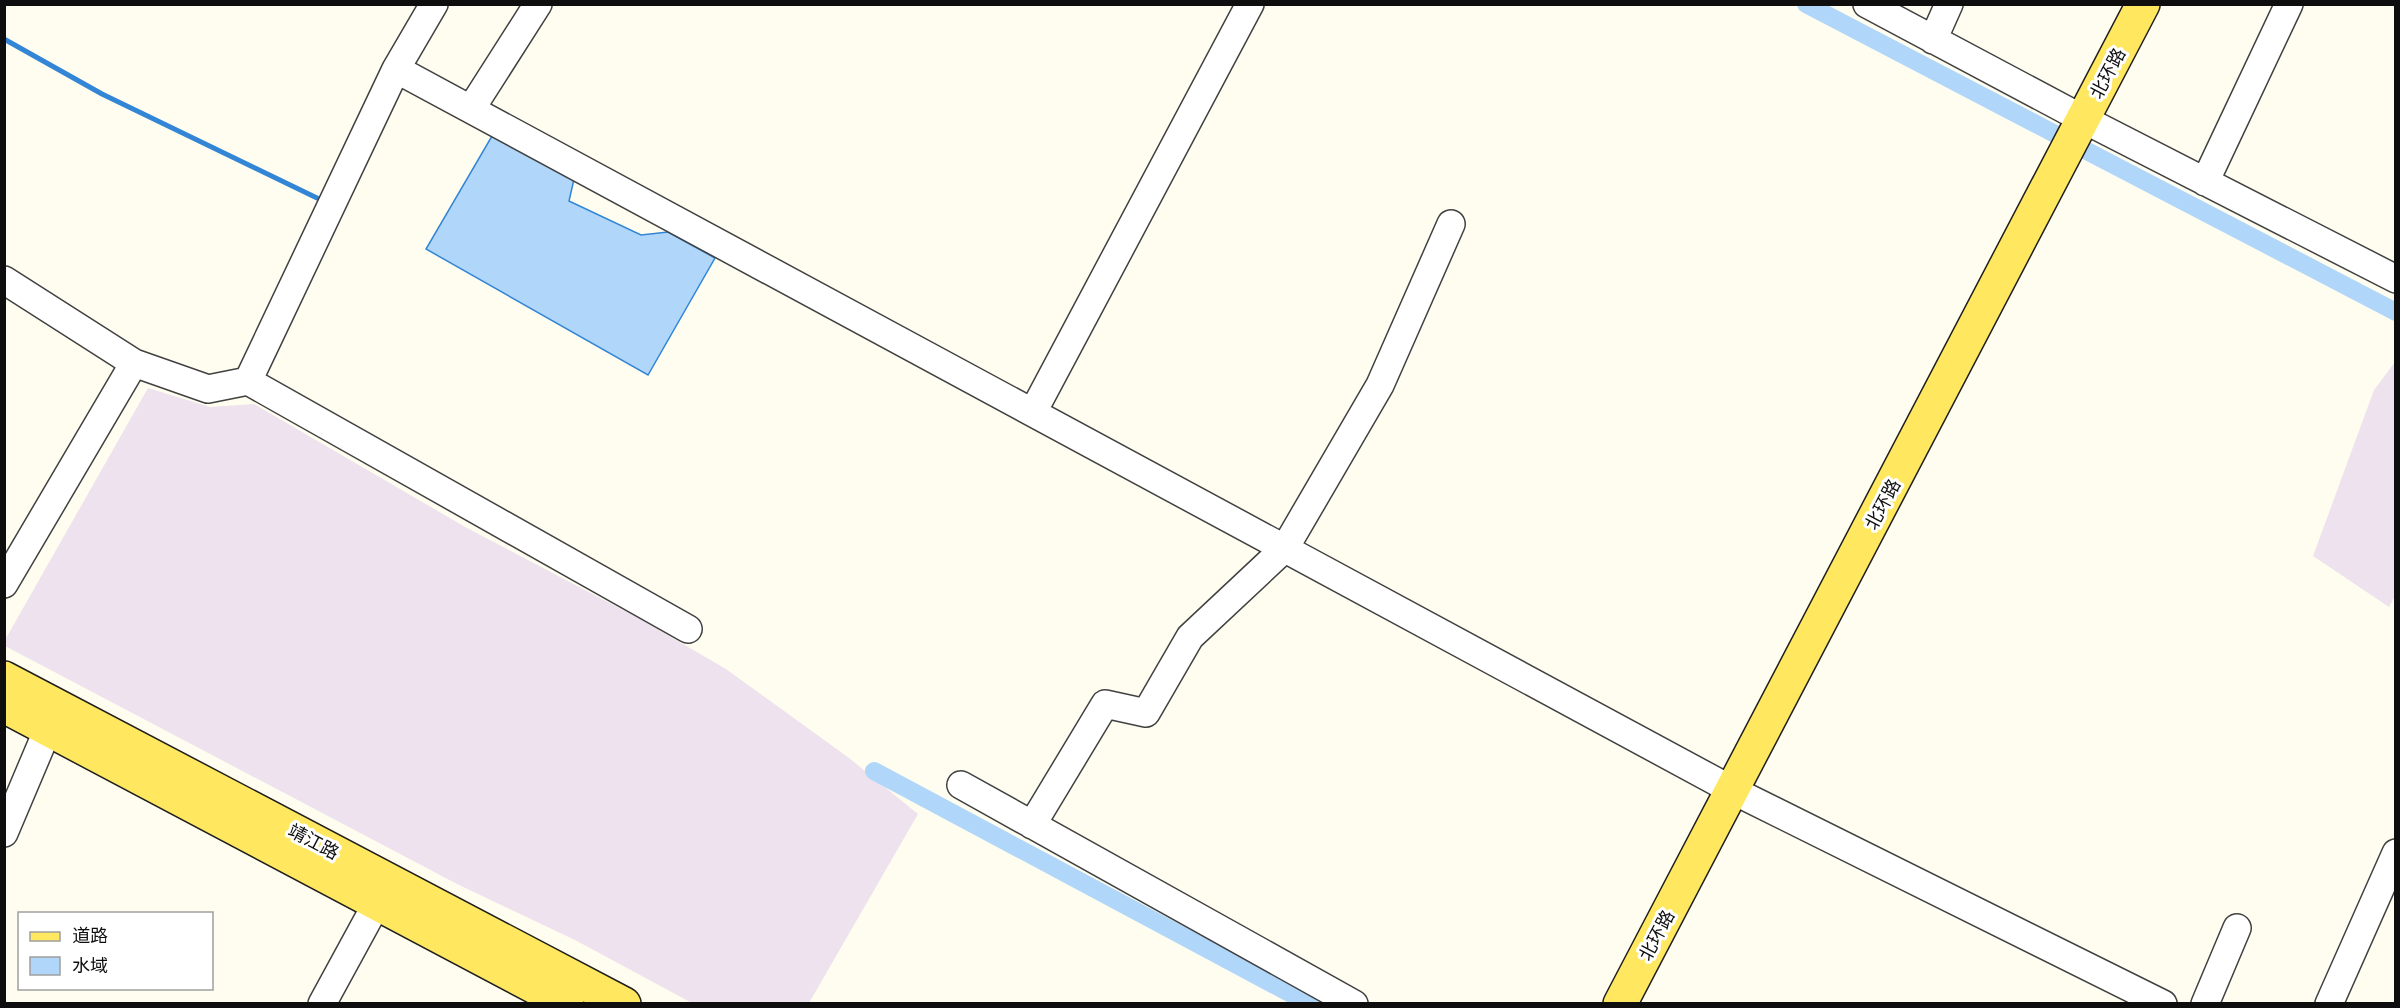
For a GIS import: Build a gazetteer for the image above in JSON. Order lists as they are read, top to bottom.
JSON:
{
  "streets": {
    "main road": ["北环路", "靖江路"]
  },
  "legend": ["道路", "水域"]
}
